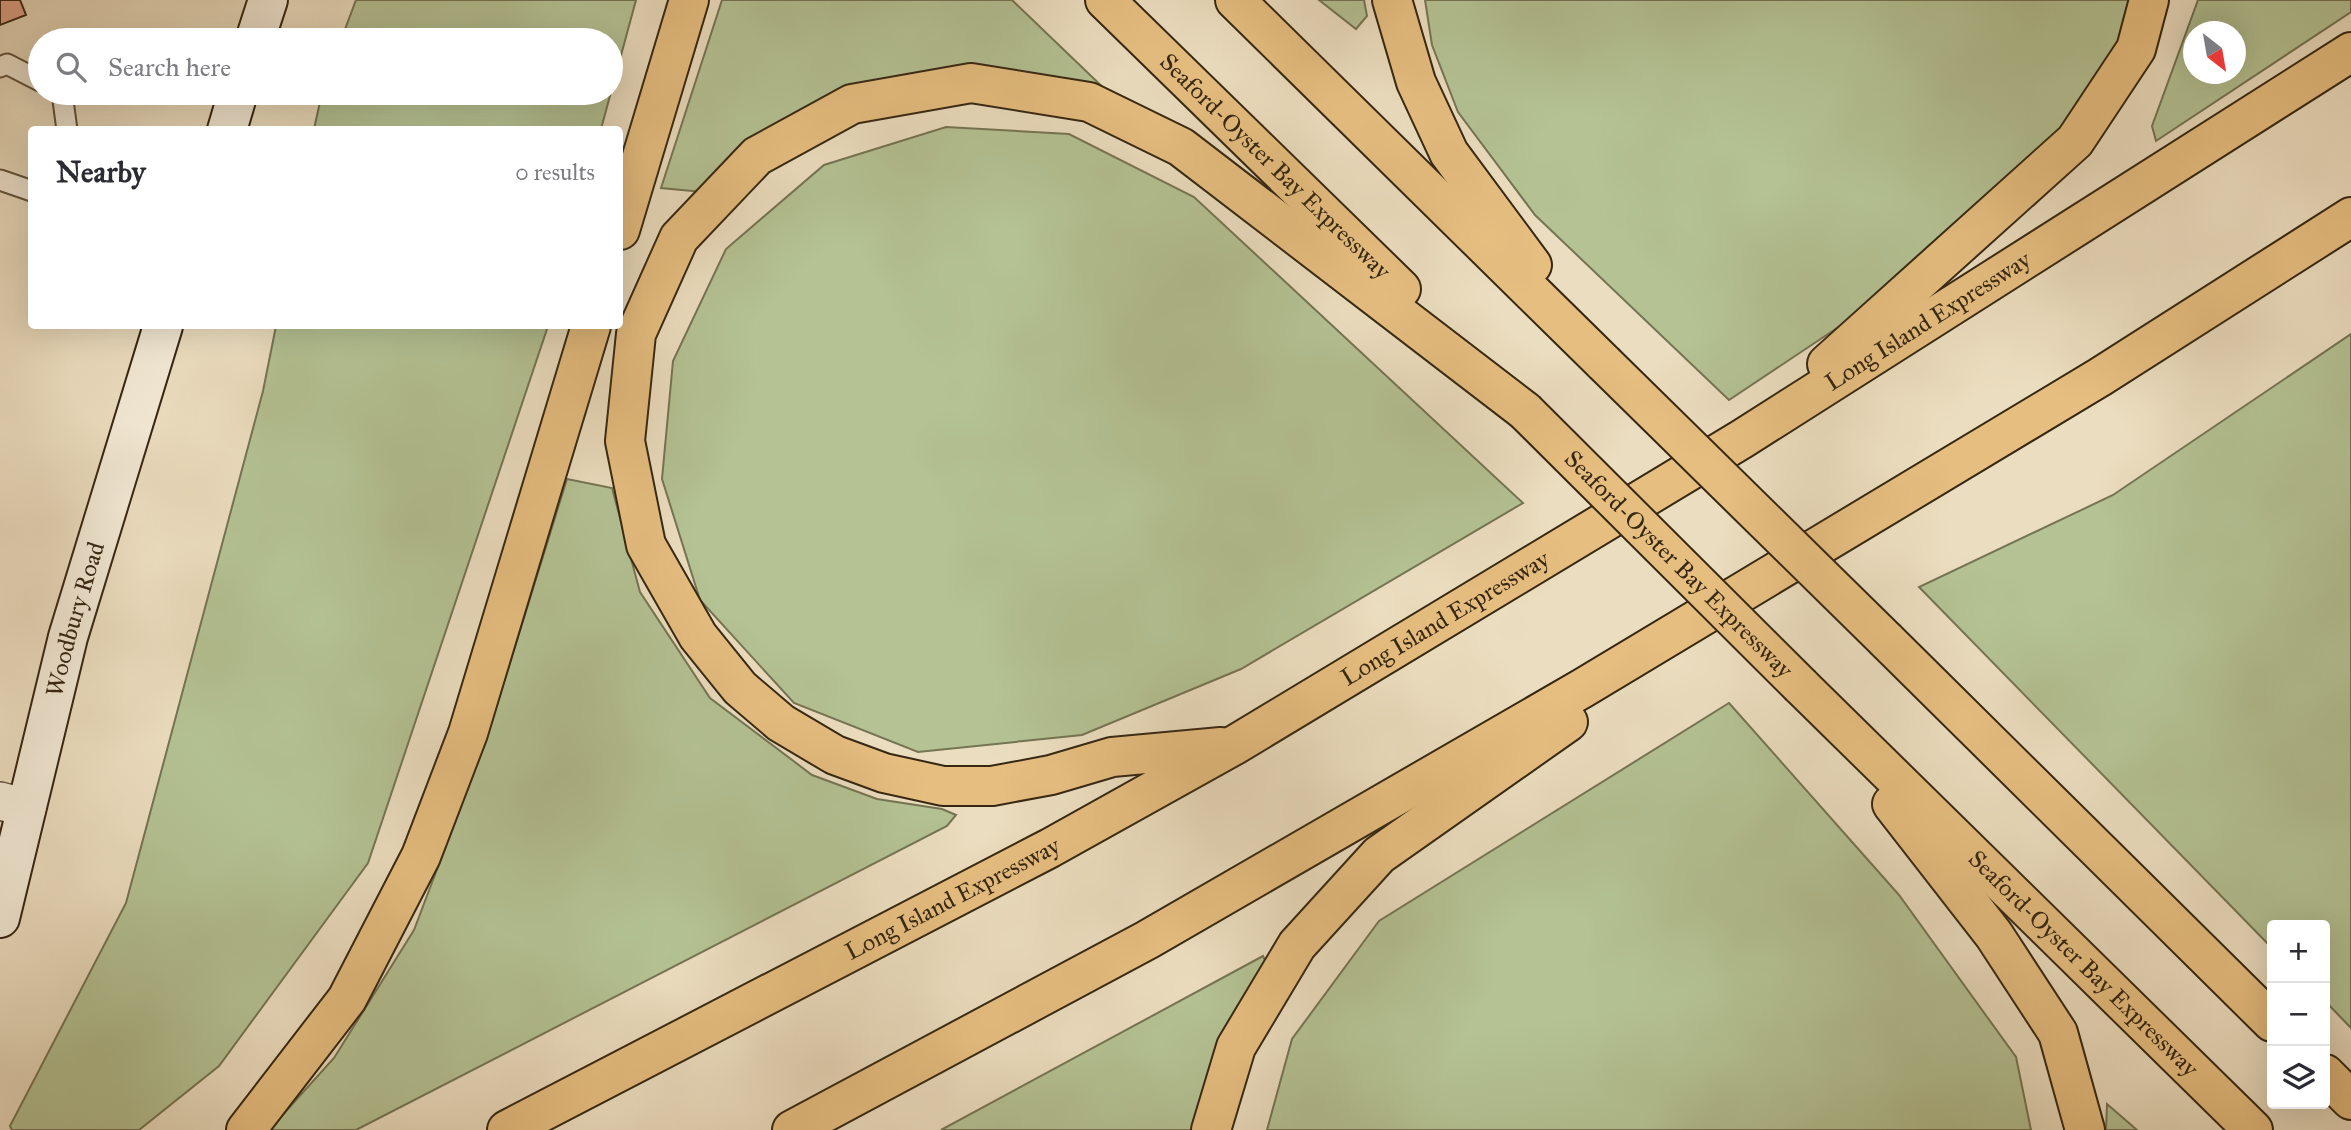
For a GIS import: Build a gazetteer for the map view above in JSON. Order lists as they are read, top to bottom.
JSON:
{
  "streets": {
    "highway": ["Seaford-Oyster Bay Expressway", "Long Island Expressway"],
    "main road": ["Woodbury Road"]
  },
  "north": "bottom right",
  "page": {
    "search": "Search here",
    "heading": ["Nearby", "0 results"],
    "map_buttons": ["+", "−"]
  }
}
